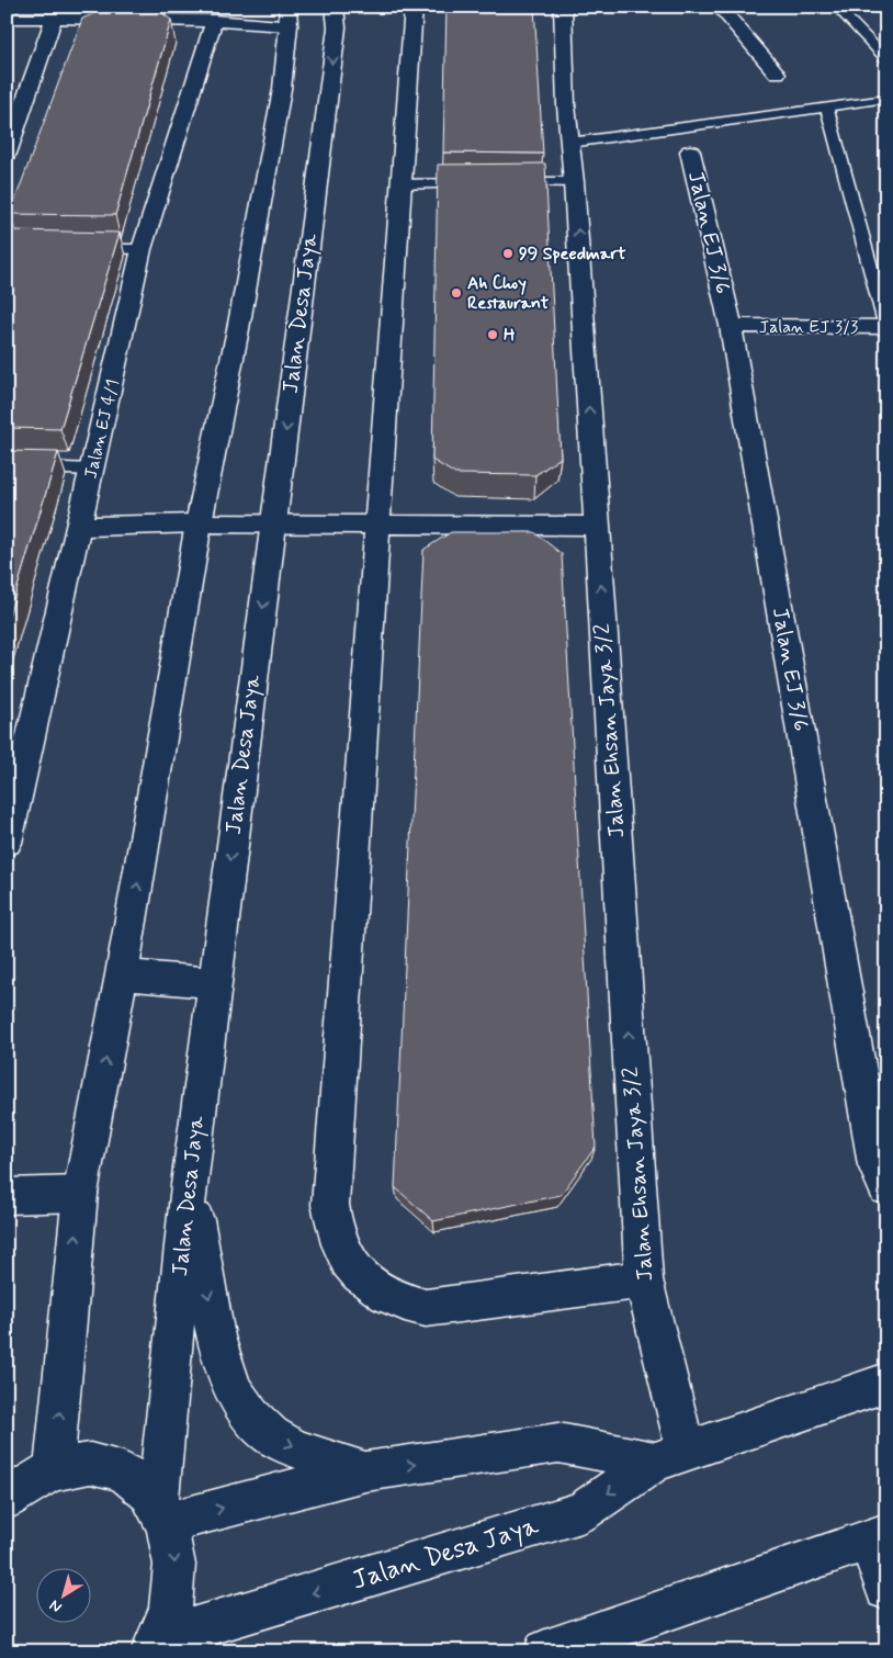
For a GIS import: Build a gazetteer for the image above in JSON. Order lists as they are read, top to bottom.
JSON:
{
  "streets": {
    "street": [
      "Jalan EJ 3/6",
      "Jalan Desa Jaya",
      "Jalan EJ 3/3",
      "Jalan EJ 4/1",
      "Jalan Ehsan Jaya 3/2"
    ]
  },
  "crossings": [
    ["Jalan EJ 3/6", "Jalan EJ 3/3"],
    ["Jalan Desa Jaya", "Jalan Ehsan Jaya 3/2"]
  ],
  "places": ["99 Speedmart", "Ah Choy Restaurant", "H"],
  "north": "bottom left"
}
